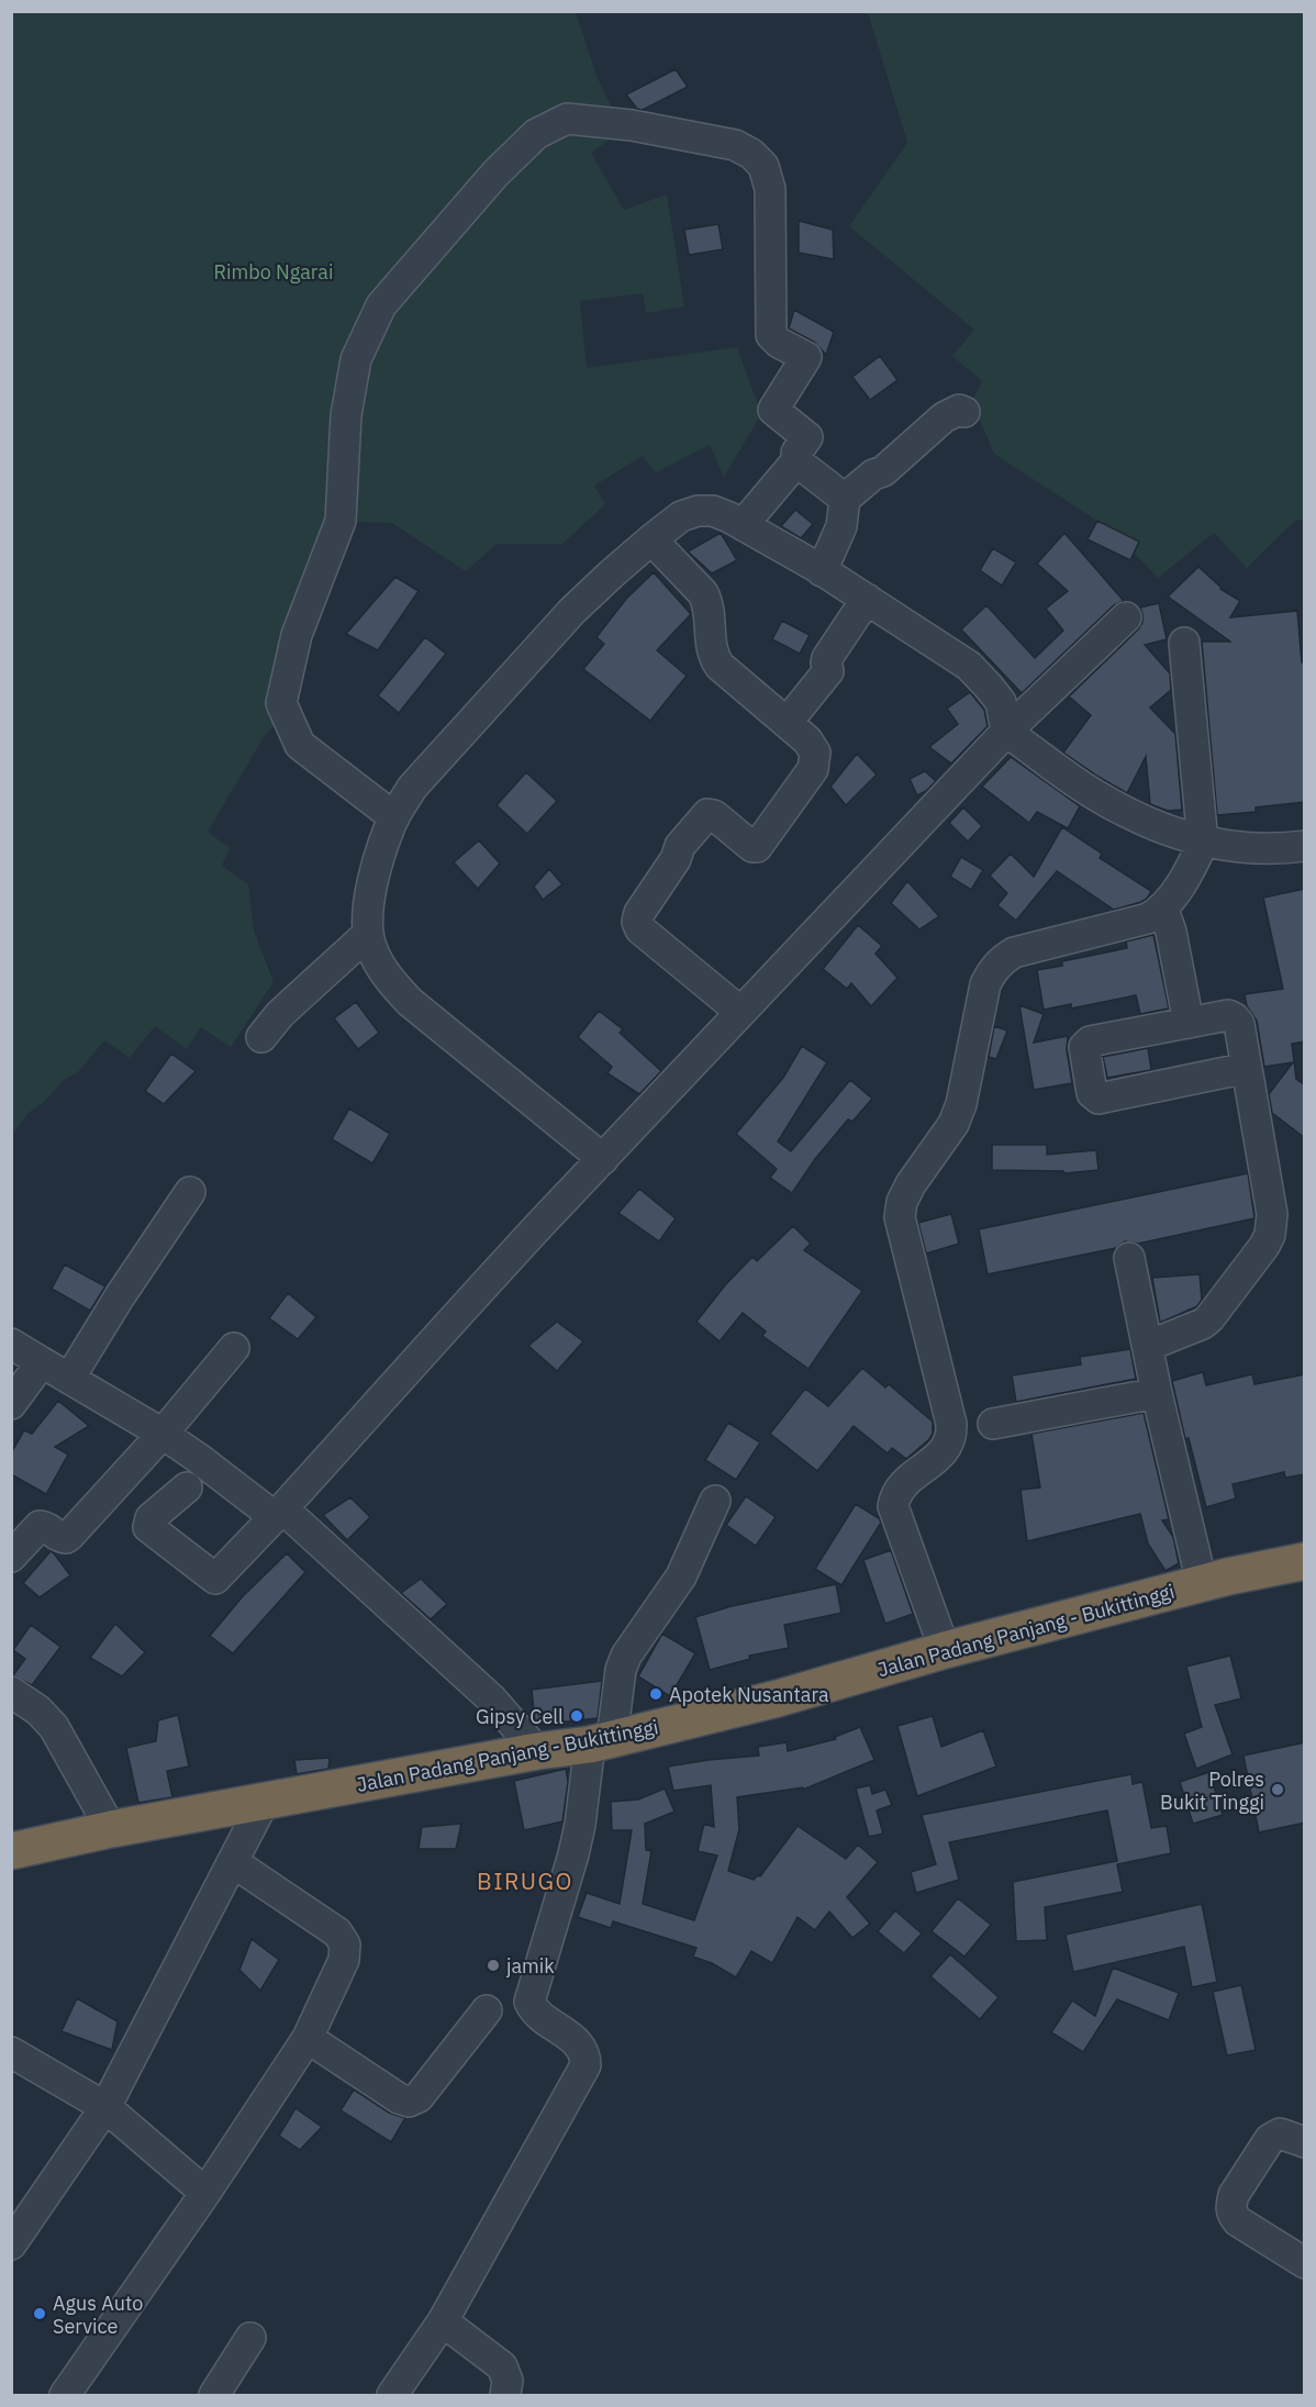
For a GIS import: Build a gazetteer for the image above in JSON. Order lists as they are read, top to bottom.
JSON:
{
  "streets": {
    "highway": ["Jalan Padang Panjang - Bukittinggi"]
  },
  "districts": ["BIRUGO"],
  "parks": ["Rimbo Ngarai"],
  "places": [
    "Apotek Nusantara",
    "Gipsy Cell",
    "Polres Bukit Tinggi",
    "jamik",
    "Agus Auto Service"
  ]
}
